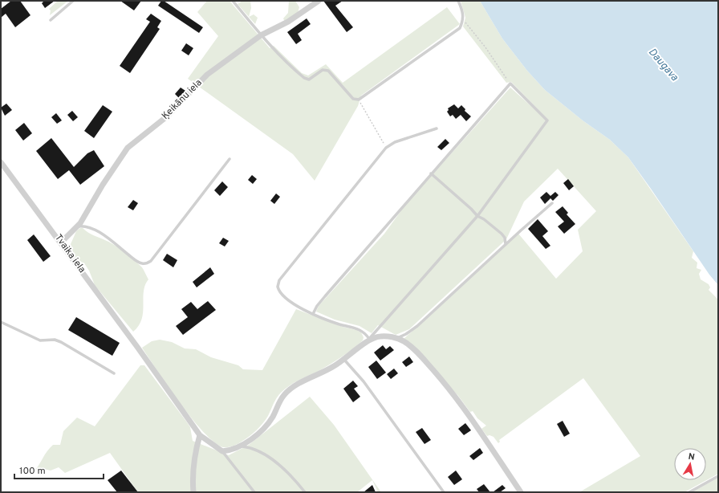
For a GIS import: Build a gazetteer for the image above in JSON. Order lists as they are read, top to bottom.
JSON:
{
  "streets": {
    "street": ["Ķeikānu iela", "Tvaika iela"]
  },
  "crossings": [
    ["Ķeikānu iela", "Tvaika iela"]
  ],
  "water": ["Daugava"],
  "scale_bar": "100 m",
  "north": "top"
}
